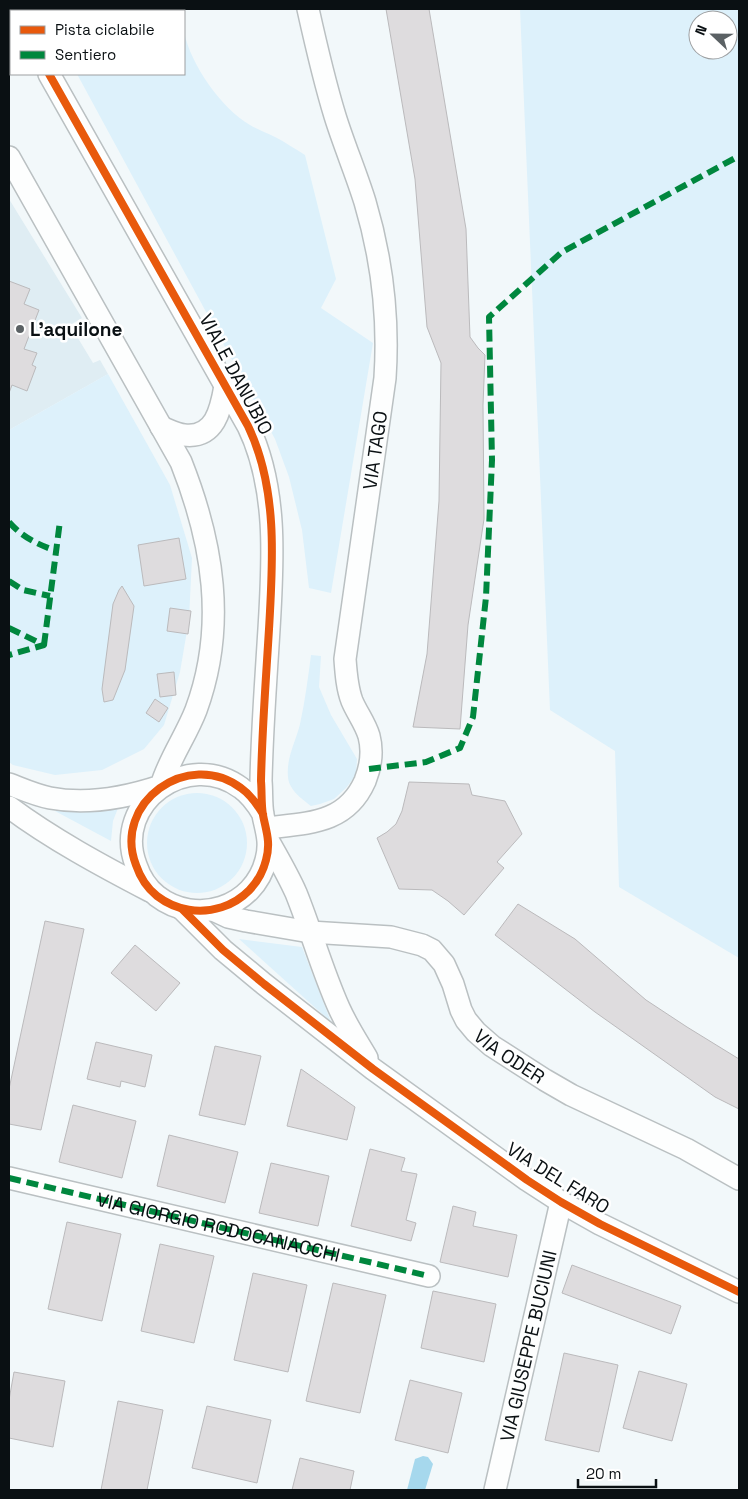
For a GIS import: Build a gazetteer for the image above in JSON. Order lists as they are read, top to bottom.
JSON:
{
  "streets": {
    "street": [
      "VIALE DANUBIO",
      "VIA TAGO",
      "VIA ODER",
      "VIA DEL FARO",
      "VIA GIORGIO RODOCANACCHI",
      "VIA GIUSEPPE BUCIUNI"
    ]
  },
  "crossings": [
    ["VIALE DANUBIO", "VIA TAGO"],
    ["VIALE DANUBIO", "VIA ODER"],
    ["VIALE DANUBIO", "VIA DEL FARO"],
    ["VIA TAGO", "VIA ODER"],
    ["VIA TAGO", "VIA DEL FARO"],
    ["VIA ODER", "VIA DEL FARO"],
    ["VIA DEL FARO", "VIA GIUSEPPE BUCIUNI"]
  ],
  "places": ["L'aquilone"],
  "legend": ["Pista ciclabile", "Sentiero"],
  "scale_bar": "20 m",
  "north": "left"
}
